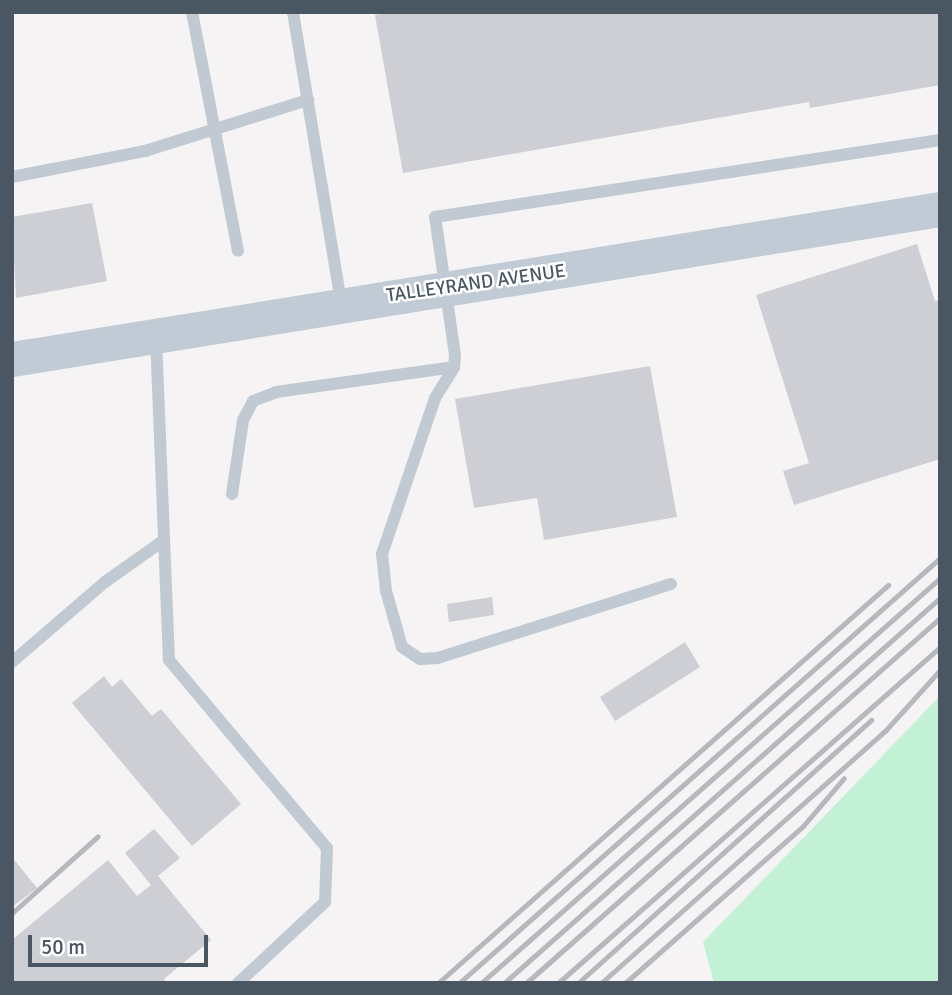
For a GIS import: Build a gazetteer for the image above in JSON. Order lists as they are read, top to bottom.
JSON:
{
  "streets": {
    "street": ["TALLEYRAND AVENUE"]
  },
  "scale_bar": "50 m"
}
